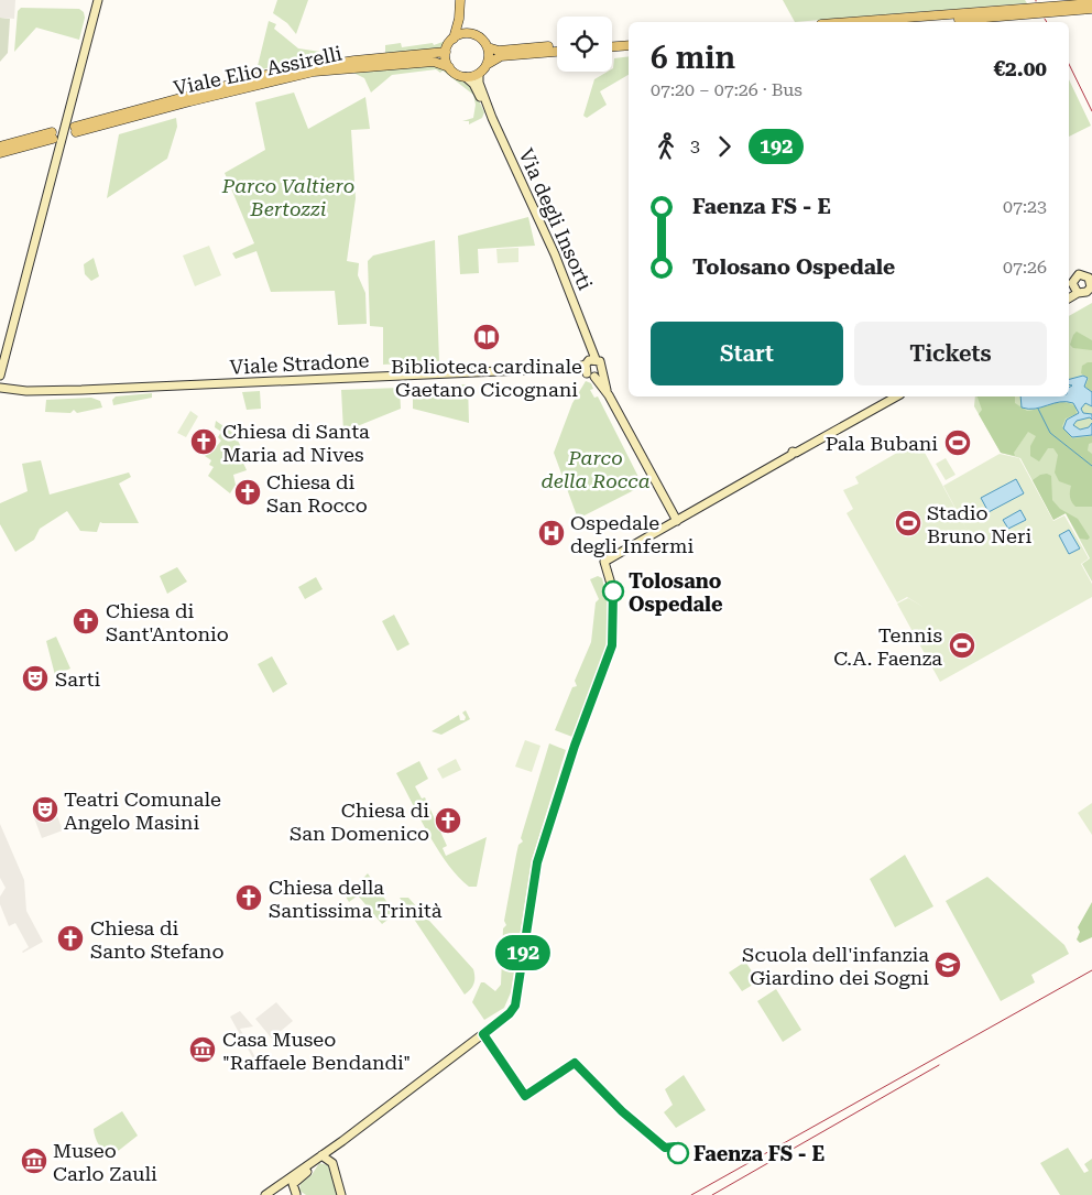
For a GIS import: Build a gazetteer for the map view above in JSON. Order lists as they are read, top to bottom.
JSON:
{
  "streets": {
    "main road": ["Viale Elio Assirelli", "Via degli Insorti", "Viale Stradone"]
  },
  "crossings": [
    ["Viale Elio Assirelli", "Via degli Insorti"],
    ["Via degli Insorti", "Viale Stradone"]
  ],
  "parks": ["Parco Valtiero Bertozzi", "Parco della Rocca"],
  "places": {
    "library": ["Biblioteca cardinale Gaetano Cicognani"],
    "church": [
      "Chiesa di Santa Maria ad Nives",
      "Chiesa di San Rocco",
      "Chiesa di Sant'Antonio",
      "Chiesa di San Domenico",
      "Chiesa della Santissima Trinità",
      "Chiesa di Santo Stefano"
    ],
    "sports": ["Pala Bubani", "Stadio Bruno Neri", "Tennis C.A. Faenza"],
    "hospital": ["Ospedale degli Infermi"],
    "other": ["Tolosano Ospedale", "Faenza FS - E"],
    "theatre": ["Sarti", "Teatri Comunale Angelo Masini"],
    "school or university": ["Scuola dell'infanzia Giardino dei Sogni"],
    "museum": ["Casa Museo \"Raffaele Bendandi\"", "Museo Carlo Zauli"]
  },
  "lines": ["bus line 192"],
  "page": {
    "on_map": "192",
    "heading": ["6 min", "07:20 – 07:26 · Bus", "€2.00"],
    "legs": ["3", "192"],
    "list": [
      {
        "name": "Faenza FS - E",
        "value": "07:23"
      },
      {
        "name": "Tolosano Ospedale",
        "value": "07:26"
      }
    ],
    "buttons": ["Start", "Tickets"]
  }
}
